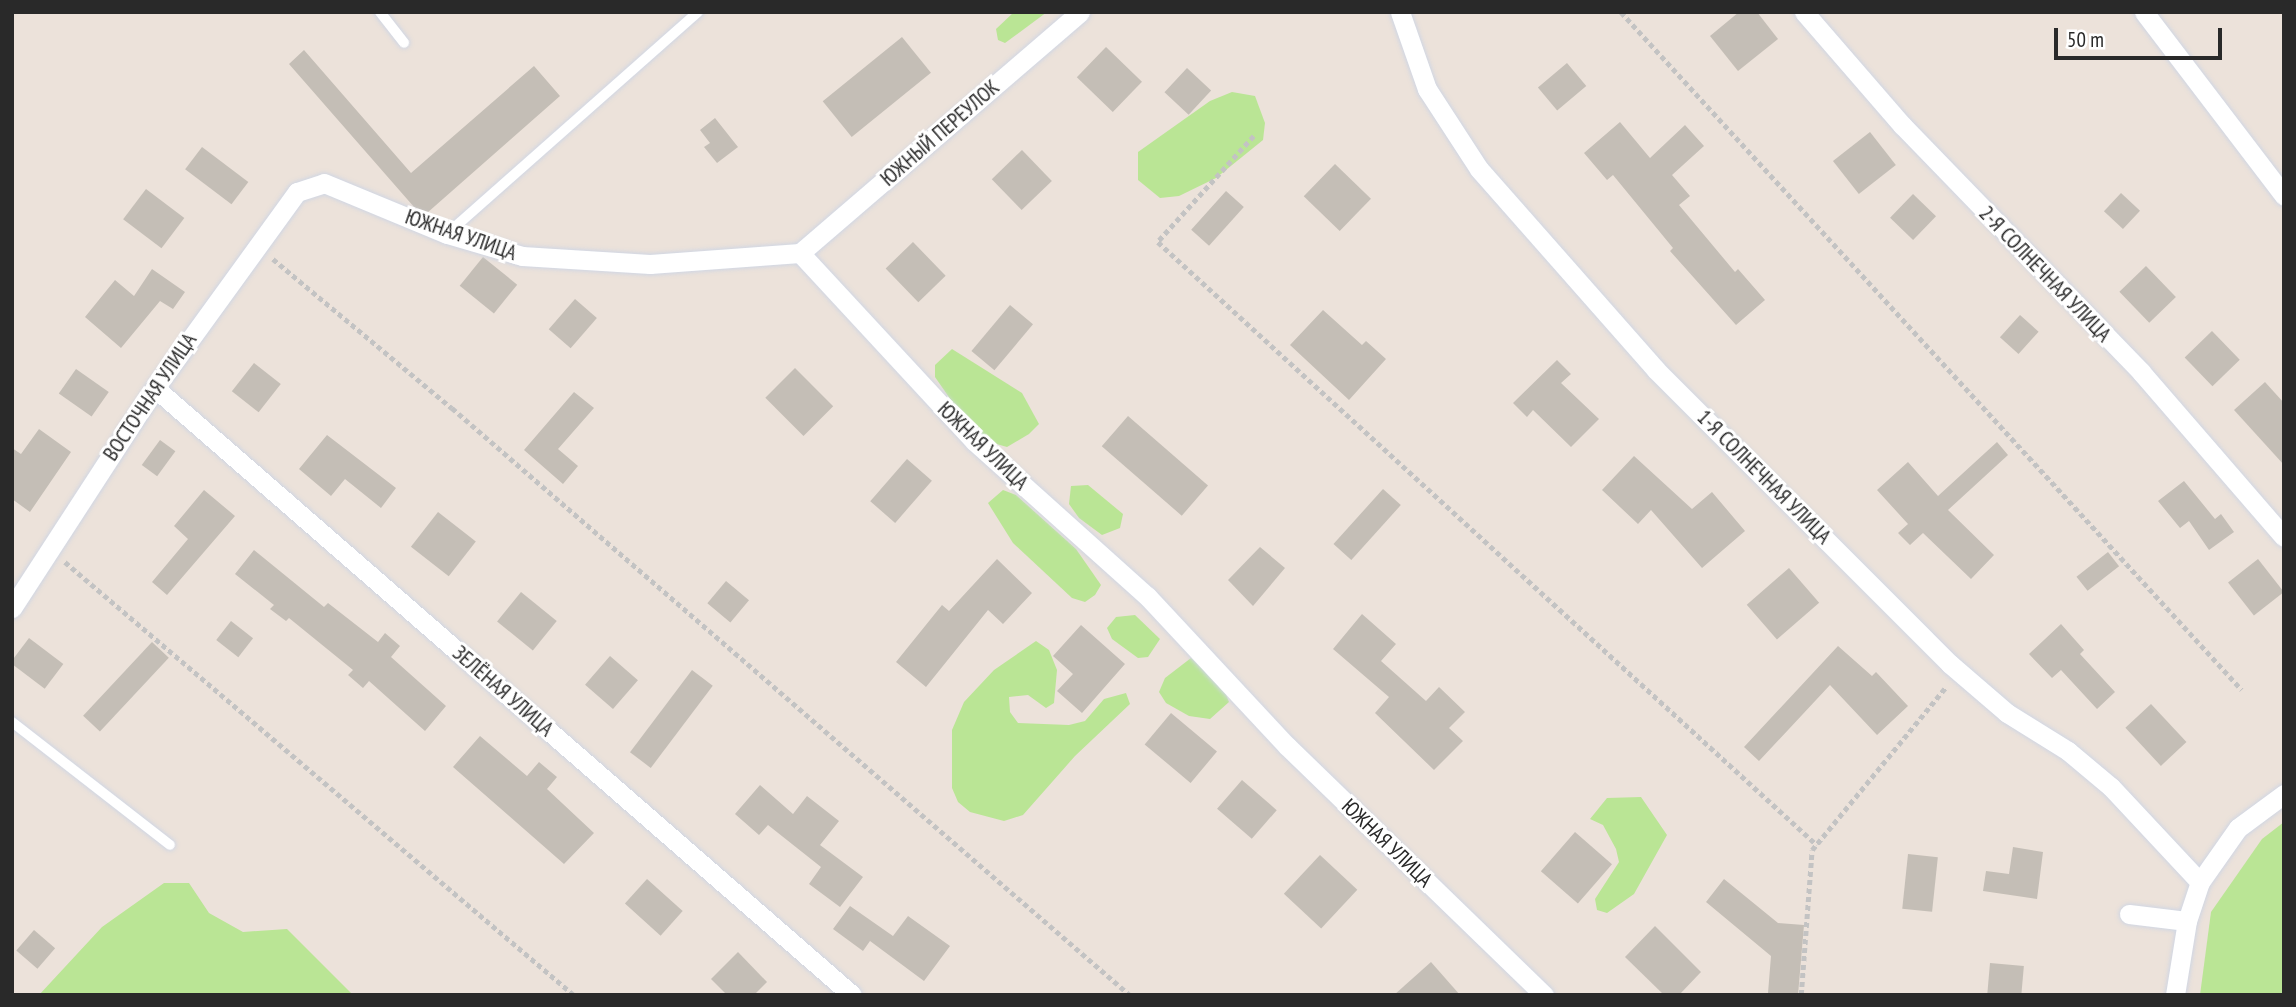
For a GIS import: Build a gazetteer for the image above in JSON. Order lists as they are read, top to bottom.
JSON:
{
  "streets": {
    "street": [
      "ЮЖНЫЙ ПЕРЕУЛОК",
      "ЮЖНАЯ УЛИЦА",
      "2-Я СОЛНЕЧНАЯ УЛИЦА",
      "ВОСТОЧНАЯ УЛИЦА",
      "1-Я СОЛНЕЧНАЯ УЛИЦА",
      "ЗЕЛЁНАЯ УЛИЦА"
    ]
  },
  "crossings": [
    ["ЮЖНЫЙ ПЕРЕУЛОК", "ЮЖНАЯ УЛИЦА"],
    ["ЮЖНАЯ УЛИЦА", "ВОСТОЧНАЯ УЛИЦА"],
    ["ВОСТОЧНАЯ УЛИЦА", "ЗЕЛЁНАЯ УЛИЦА"]
  ],
  "scale_bar": "50 m"
}
